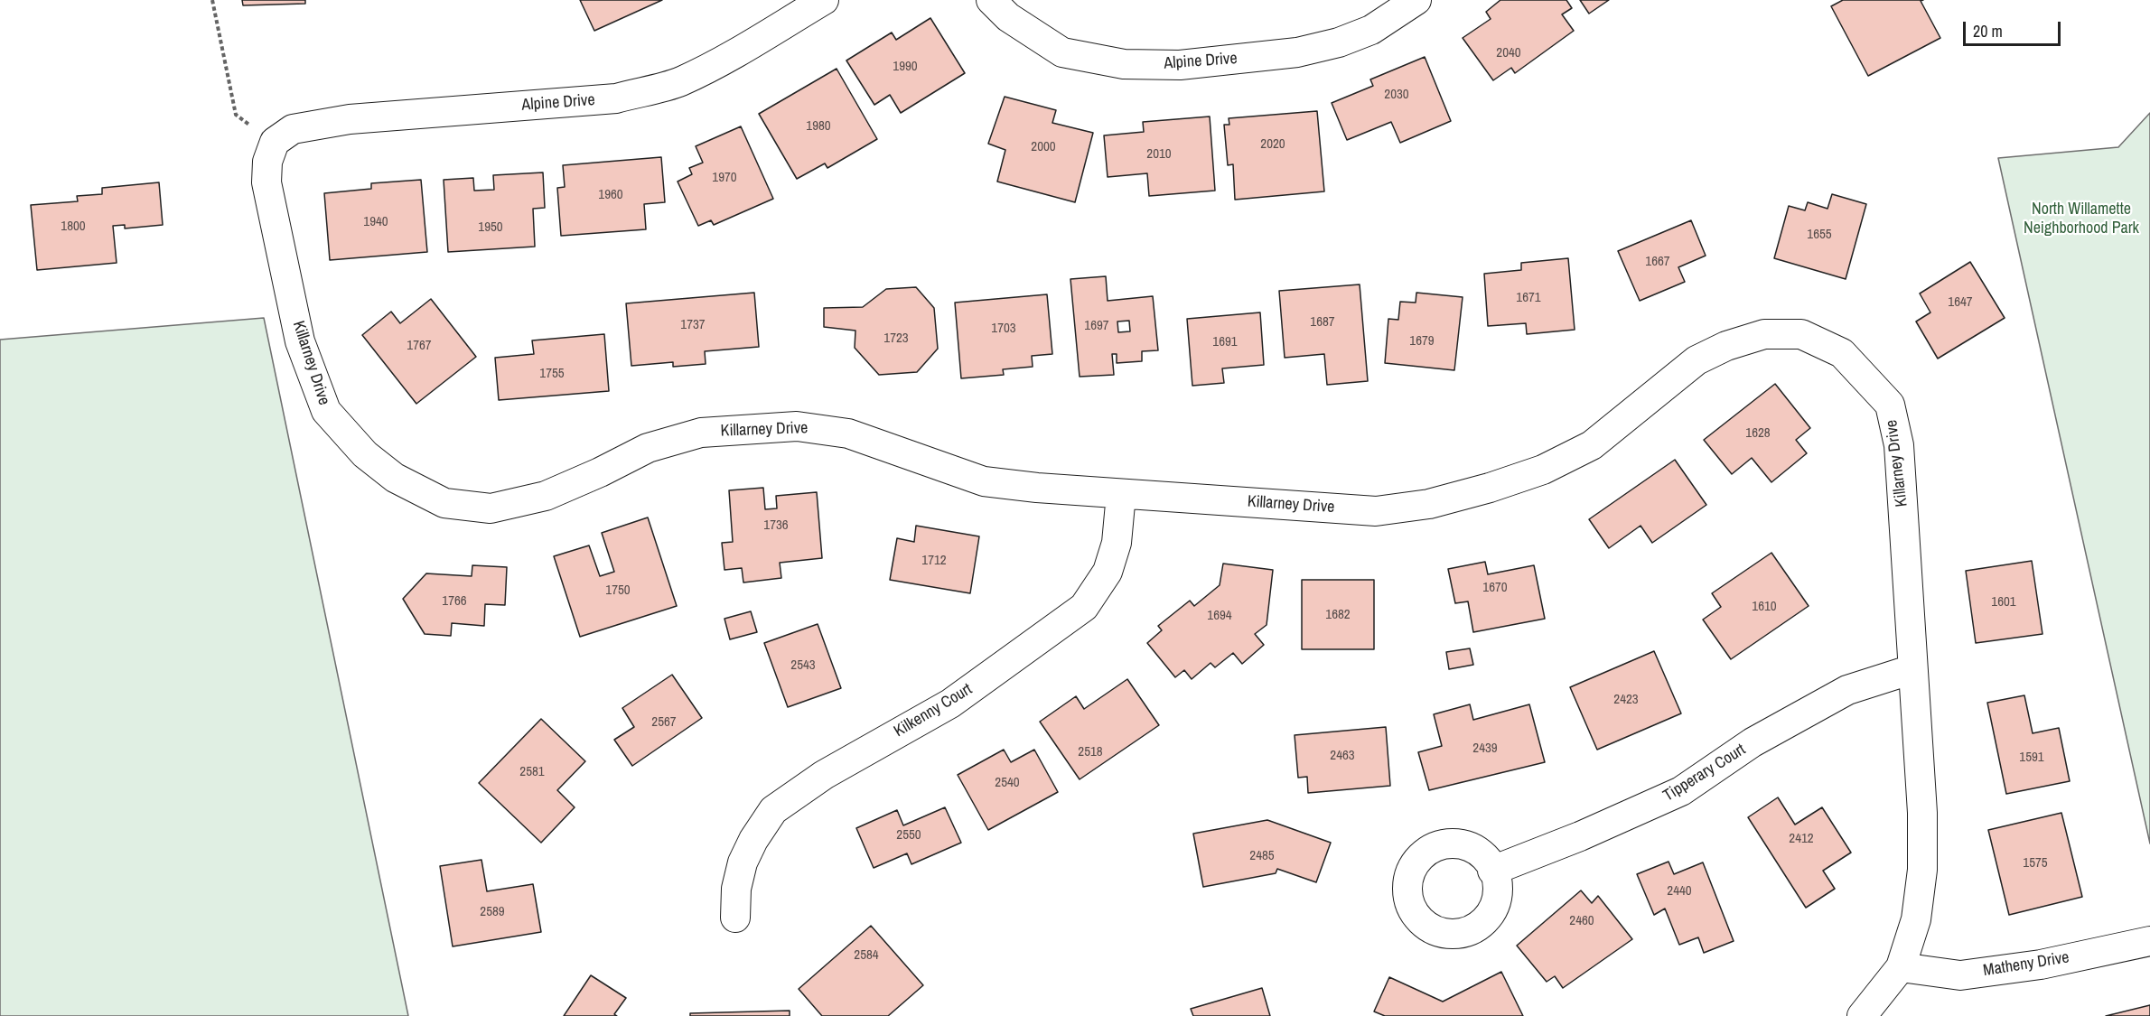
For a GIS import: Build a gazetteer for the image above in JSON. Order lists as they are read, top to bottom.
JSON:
{
  "streets": {
    "street": [
      "Alpine Drive",
      "Killarney Drive",
      "Kilkenny Court",
      "Tipperary Court",
      "Matheny Drive"
    ]
  },
  "crossings": [
    ["Alpine Drive", "Killarney Drive"],
    ["Killarney Drive", "Kilkenny Court"],
    ["Killarney Drive", "Tipperary Court"],
    ["Killarney Drive", "Matheny Drive"]
  ],
  "parks": ["North Willamette Neighborhood Park"],
  "house_numbers": [
    "2040",
    "1990",
    "2030",
    "1980",
    "2020",
    "2000",
    "2010",
    "1970",
    "1960",
    "1940",
    "1800",
    "1950",
    "1655",
    "1667",
    "1671",
    "1647",
    "1687",
    "1737",
    "1697",
    "1703",
    "1723",
    "1679",
    "1691",
    "1767",
    "1755",
    "1628",
    "1736",
    "1712",
    "1670",
    "1750",
    "1766",
    "1601",
    "1610",
    "1682",
    "1694",
    "2543",
    "2423",
    "2567",
    "2439",
    "2518",
    "2463",
    "1591",
    "2581",
    "2540",
    "2550",
    "2412",
    "2485",
    "1575",
    "2440",
    "2589",
    "2460",
    "2584"
  ],
  "scale_bar": "20 m"
}
